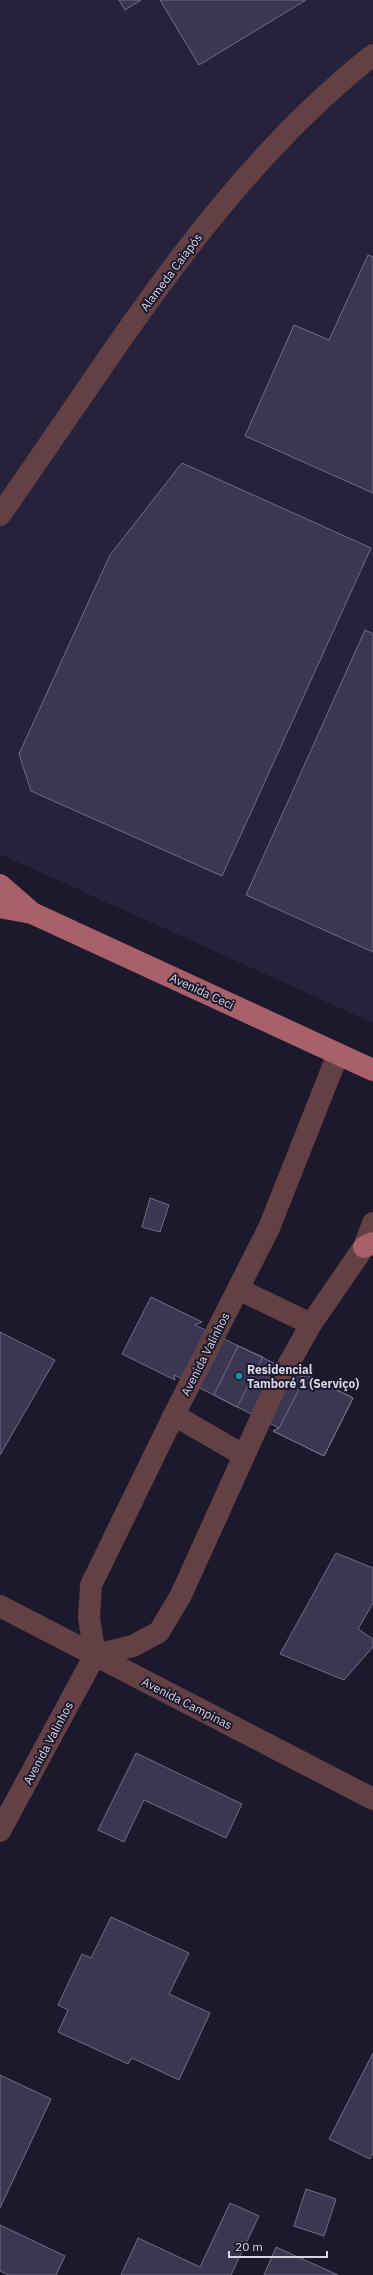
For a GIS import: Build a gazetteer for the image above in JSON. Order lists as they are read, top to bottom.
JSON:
{
  "streets": {
    "main road": ["Avenida Ceci"],
    "street": ["Alameda Caiapós", "Avenida Valinhos", "Avenida Campinas"]
  },
  "crossings": [
    ["Avenida Ceci", "Avenida Valinhos"],
    ["Avenida Valinhos", "Avenida Campinas"]
  ],
  "places": ["Residencial Tamboré 1 (Serviço)"],
  "scale_bar": "20 m"
}
